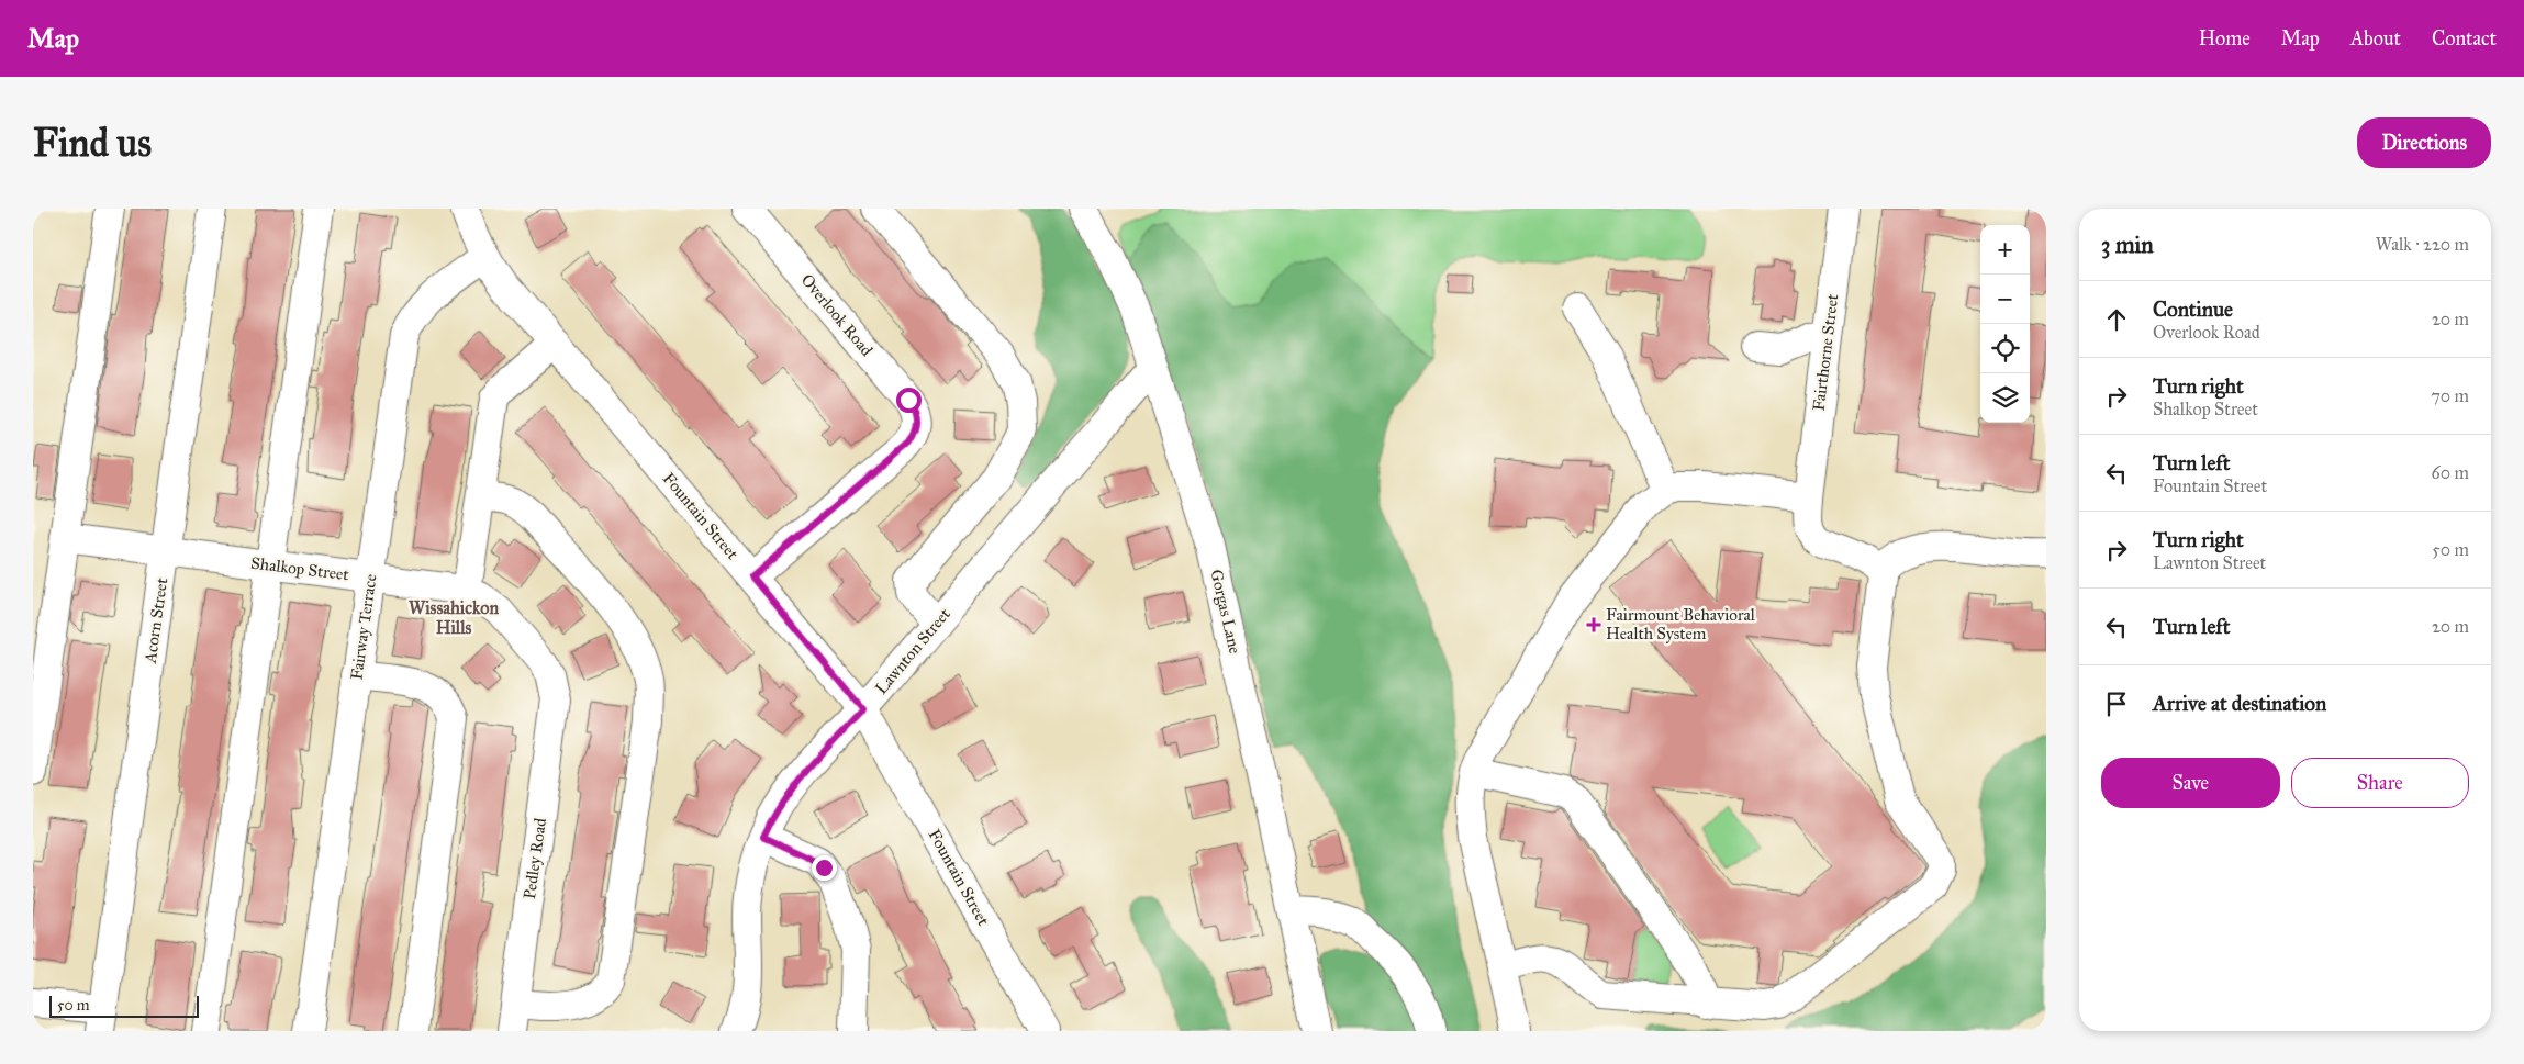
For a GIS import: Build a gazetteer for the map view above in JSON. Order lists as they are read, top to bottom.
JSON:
{
  "streets": {
    "street": [
      "Overlook Road",
      "Fairthorne Street",
      "Fountain Street",
      "Shalkop Street",
      "Gorgas Lane",
      "Acorn Street",
      "Fairway Terrace",
      "Lawnton Street",
      "Pedley Road"
    ]
  },
  "crossings": [
    ["Overlook Road", "Fountain Street"],
    ["Fountain Street", "Fairway Terrace"],
    ["Fountain Street", "Lawnton Street"],
    ["Shalkop Street", "Acorn Street"],
    ["Shalkop Street", "Fairway Terrace"],
    ["Shalkop Street", "Pedley Road"],
    ["Gorgas Lane", "Lawnton Street"]
  ],
  "districts": ["Wissahickon Hills"],
  "places": {
    "health": ["Fairmount Behavioral Health System"]
  },
  "scale_bar": "50 m",
  "page": {
    "header": "Map",
    "nav": [
      "Home",
      "Map",
      "About",
      "Contact"
    ],
    "buttons": [
      "Directions",
      ["Save", "Share"]
    ],
    "title": "Find us",
    "heading": ["3 min", "Walk · 220 m"],
    "map_buttons": ["+", "−"],
    "list": [
      ["Continue", "Overlook Road", "20 m"],
      ["Turn right", "Shalkop Street", "70 m"],
      ["Turn left", "Fountain Street", "60 m"],
      ["Turn right", "Lawnton Street", "50 m"],
      ["Turn left", "20 m"],
      "Arrive at destination"
    ],
    "scale": "50 m"
  }
}
